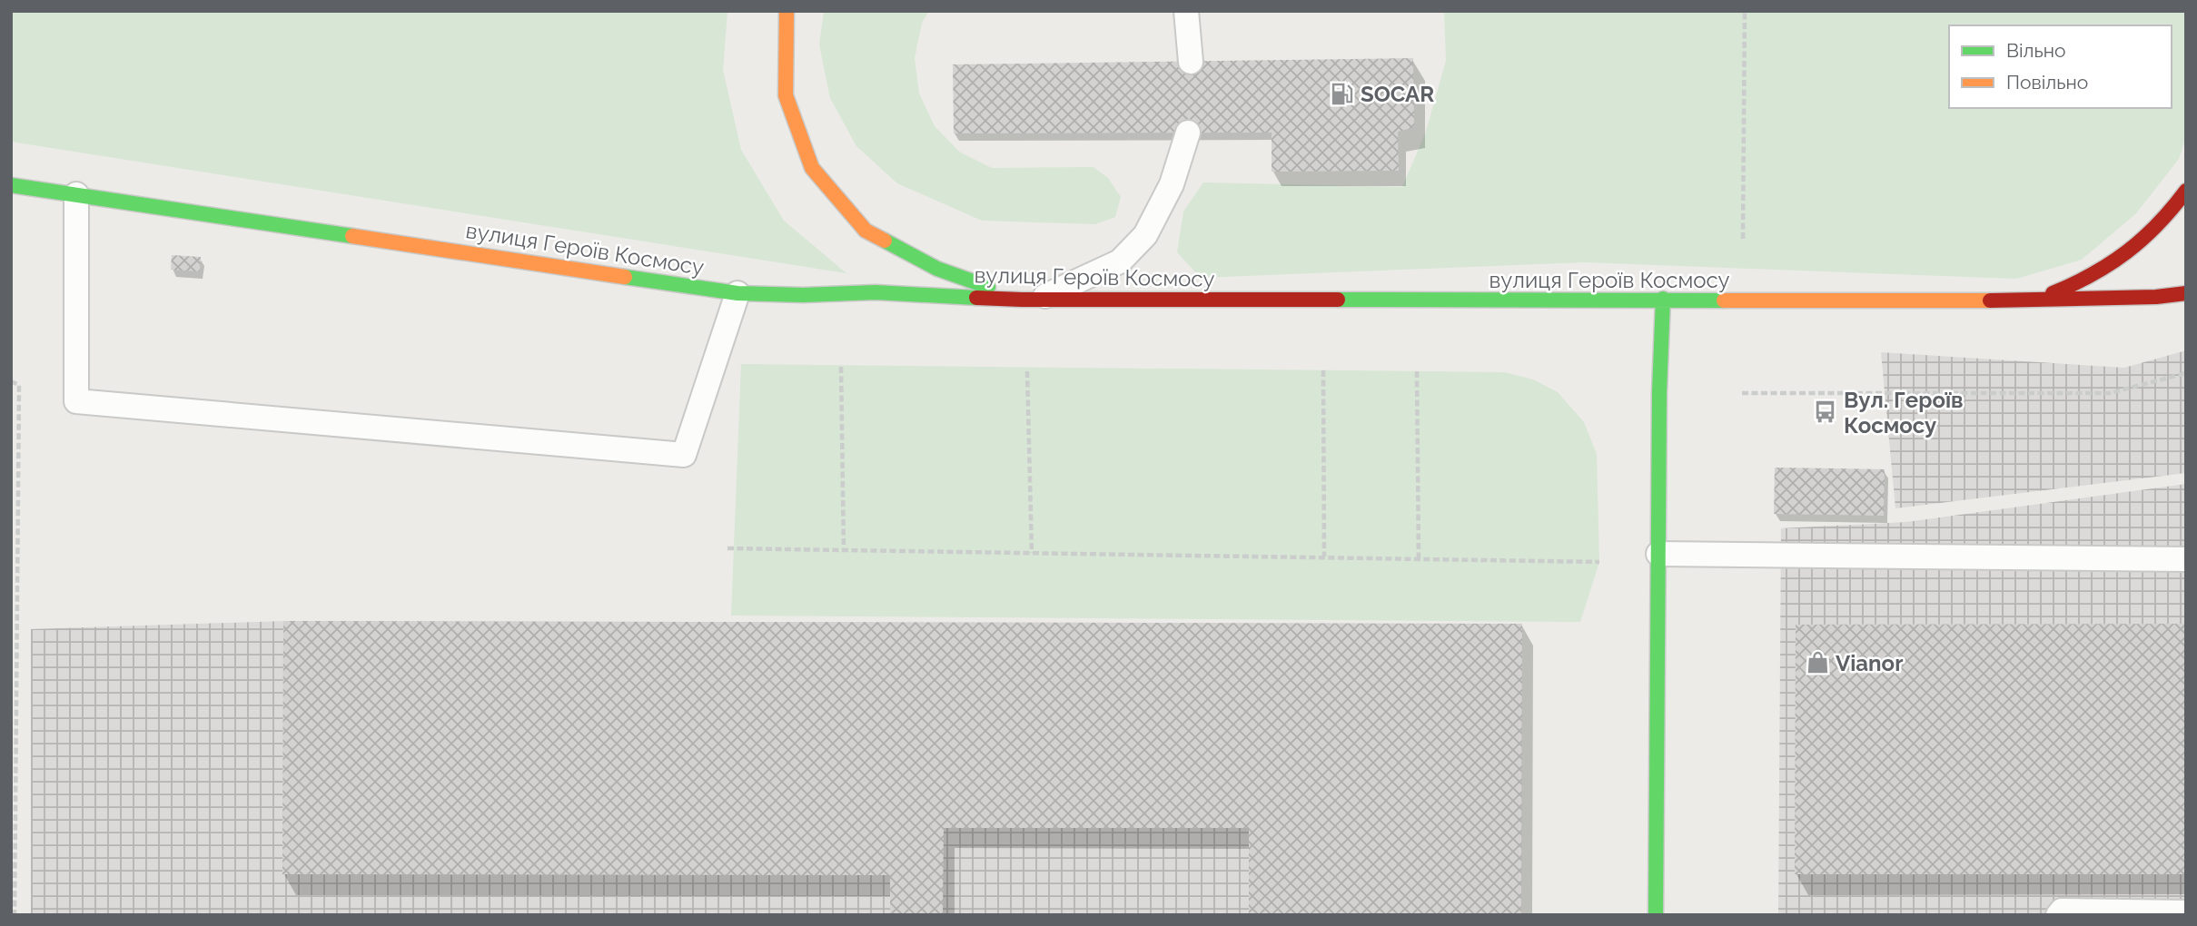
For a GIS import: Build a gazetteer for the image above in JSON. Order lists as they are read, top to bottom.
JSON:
{
  "streets": {
    "main road": ["вулиця Героїв Космосу"]
  },
  "places": {
    "fuel station": ["SOCAR"],
    "bus stop": ["Вул. Героїв Космосу"],
    "shop": ["Vianor"]
  },
  "legend": ["Вільно", "Повільно"]
}
